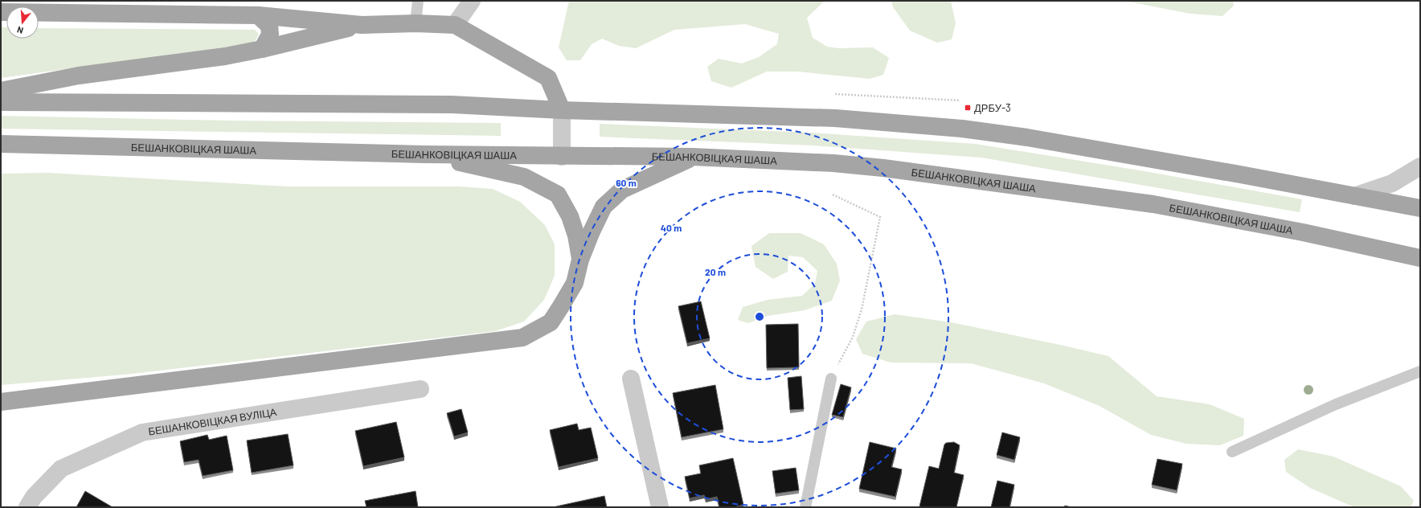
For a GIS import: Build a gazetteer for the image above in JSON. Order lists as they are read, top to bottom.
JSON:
{
  "streets": {
    "main road": ["БЕШАНКОВІЦКАЯ ШАША"],
    "street": ["БЕШАНКОВІЦКАЯ ВУЛІЦА"]
  },
  "places": {
    "transit": ["ДРБУ-3"]
  },
  "north": "bottom",
  "rings": ["60 m", "40 m", "20 m"]
}
